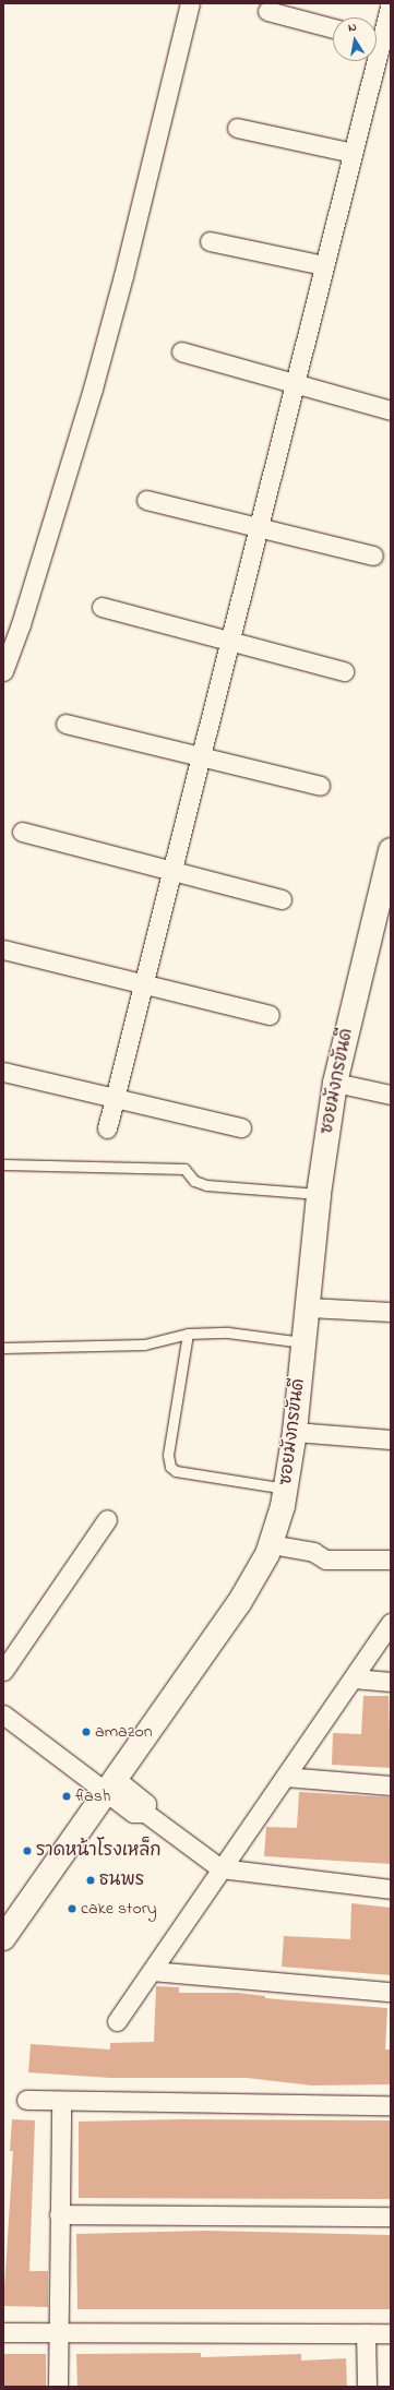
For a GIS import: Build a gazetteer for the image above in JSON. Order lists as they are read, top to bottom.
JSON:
{
  "streets": {
    "street": ["ซอยมังกรขันดี"]
  },
  "places": [
    "amazon",
    "flash",
    "ราดหน้าโรงเหล็ก",
    "ธนพร",
    "cake story"
  ],
  "north": "top"
}
